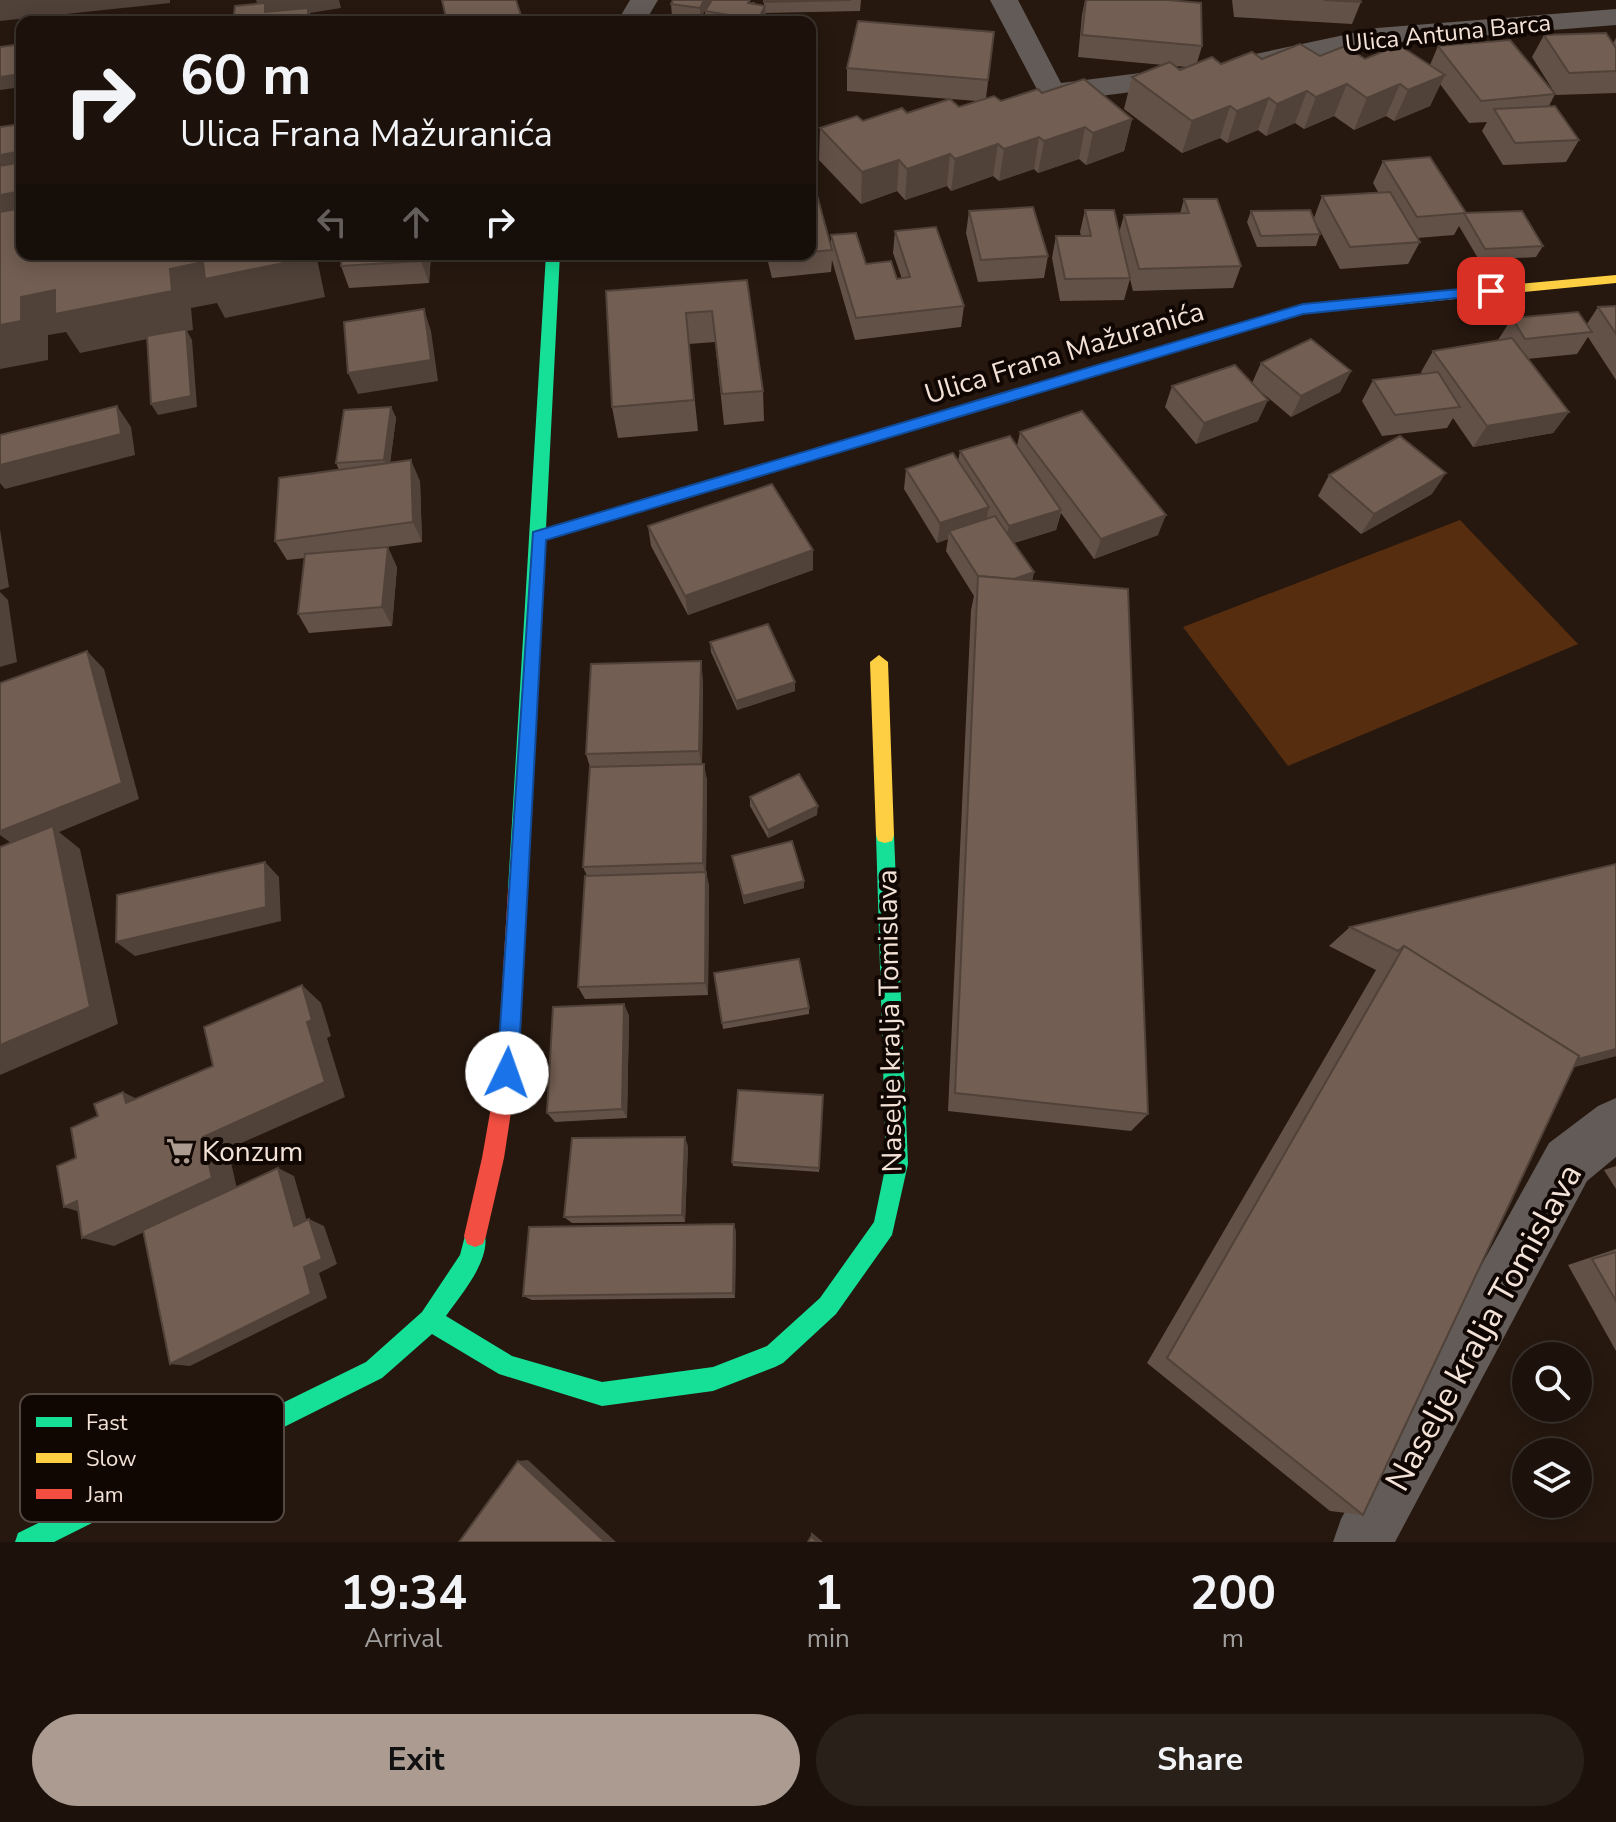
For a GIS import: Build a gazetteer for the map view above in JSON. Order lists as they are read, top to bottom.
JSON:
{
  "streets": {
    "street": ["Ulica Antuna Barca", "Ulica Frana Mažuranića", "Naselje kralja Tomislava"]
  },
  "places": {
    "supermarket": ["Konzum"]
  },
  "legend": ["Fast", "Slow", "Jam"],
  "page": {
    "turn": ["60 m", "Ulica Frana Mažuranića"],
    "eta": [
      "19:34",
      "Arrival",
      "1",
      "min",
      "200",
      "m"
    ],
    "buttons": ["Exit", "Share"]
  }
}
